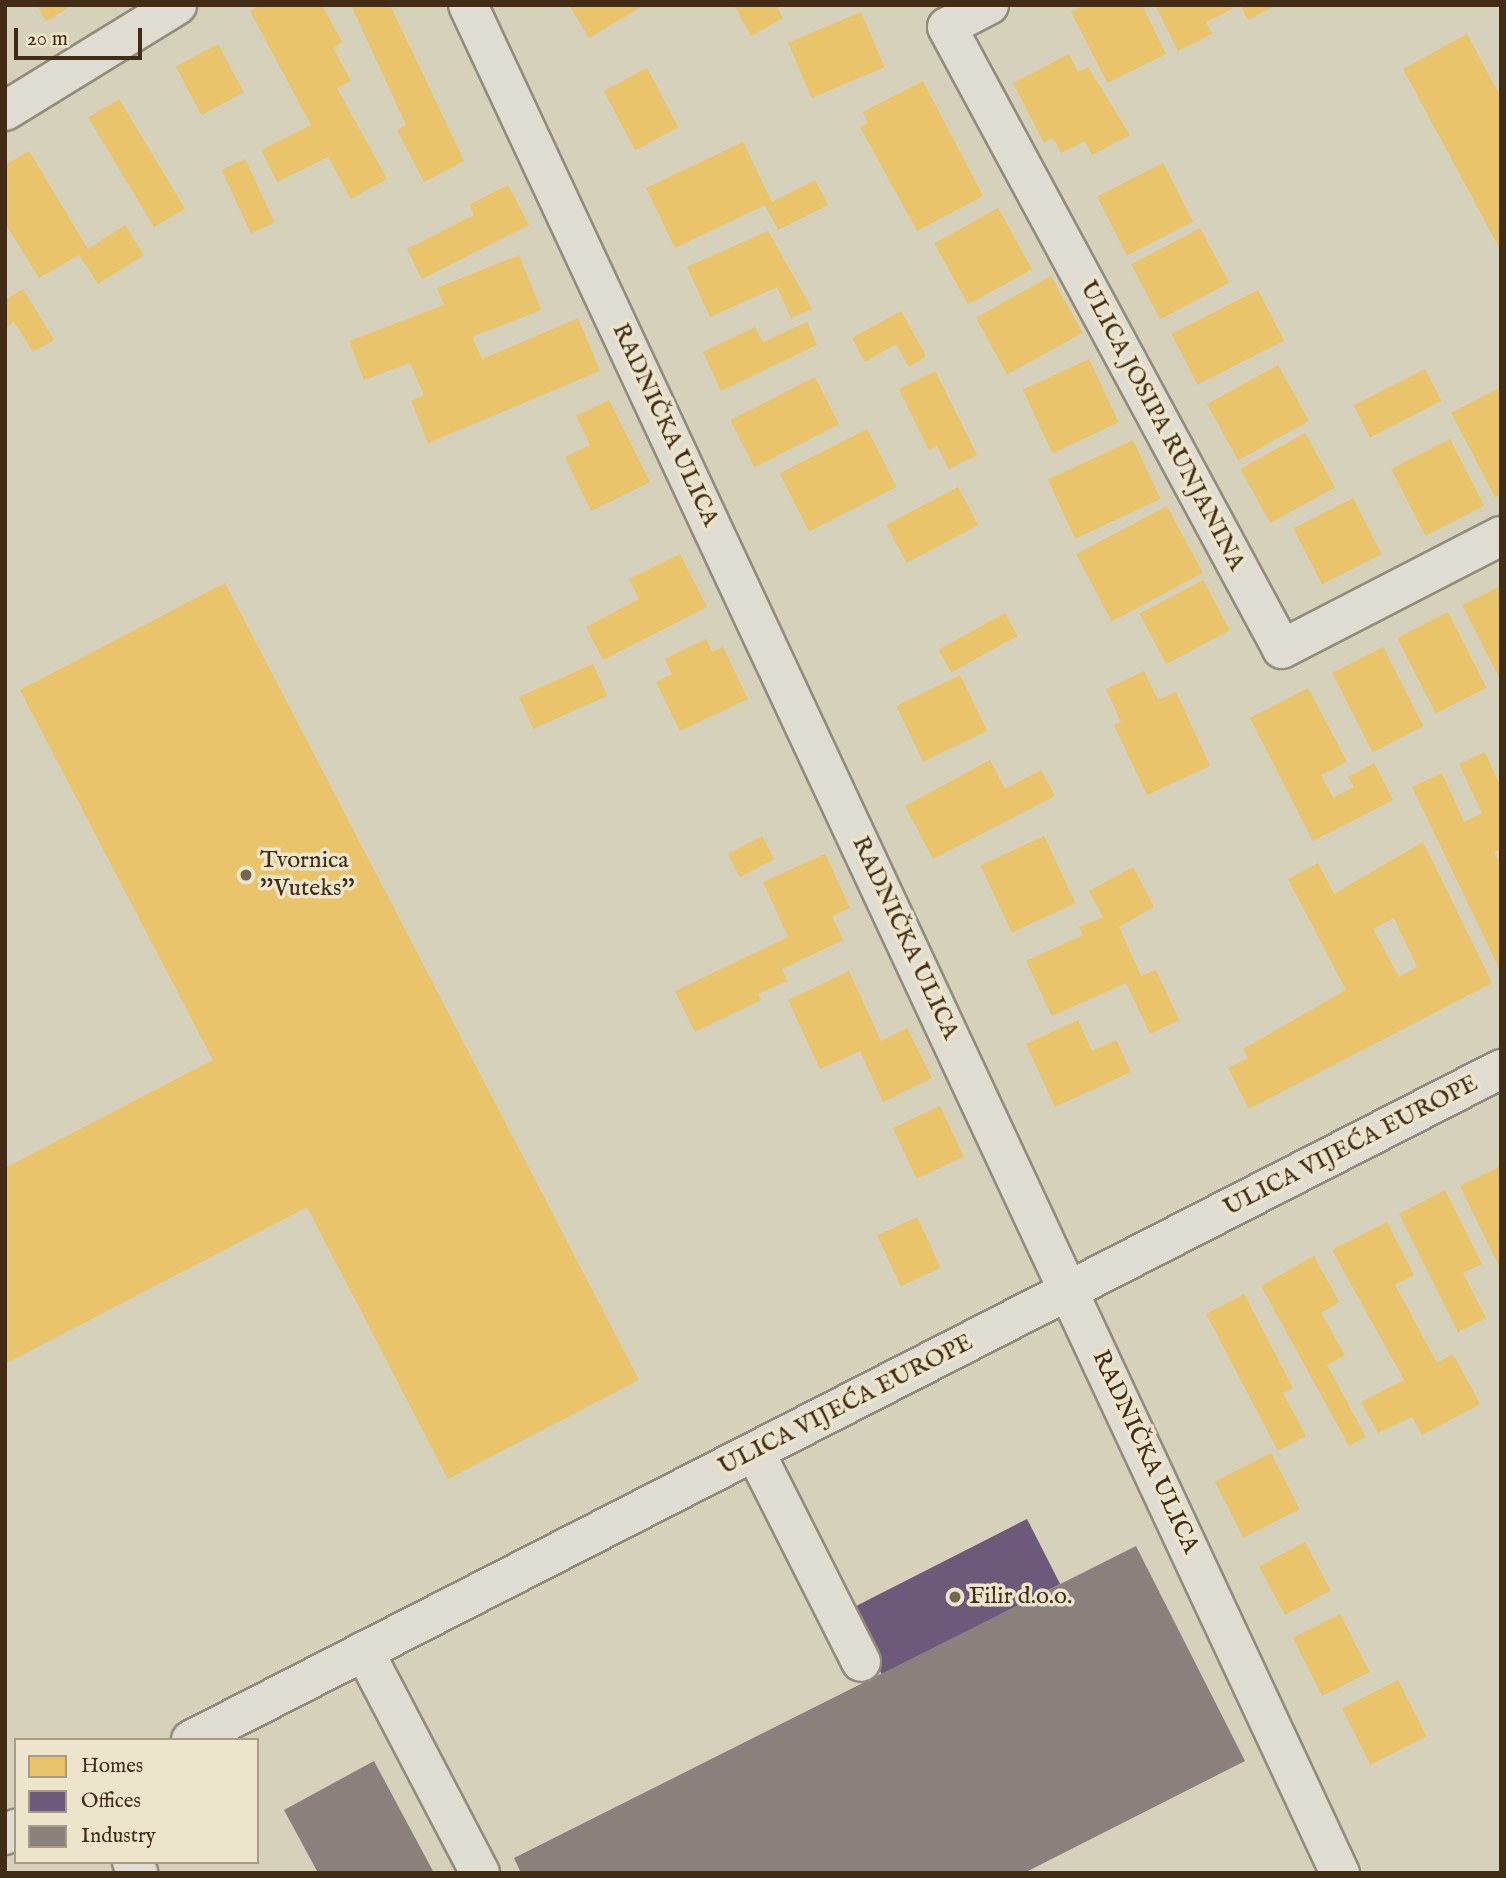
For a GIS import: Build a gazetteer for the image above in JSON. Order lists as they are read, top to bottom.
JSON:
{
  "streets": {
    "street": ["RADNIČKA ULICA", "ULICA JOSIPA RUNJANINA", "ULICA VIJEĆA EUROPE"]
  },
  "crossings": [
    ["RADNIČKA ULICA", "ULICA VIJEĆA EUROPE"]
  ],
  "places": ["Tvornica ''Vuteks''", "Filir d.o.o."],
  "legend": ["Homes", "Offices", "Industry"],
  "scale_bar": "20 m"
}
